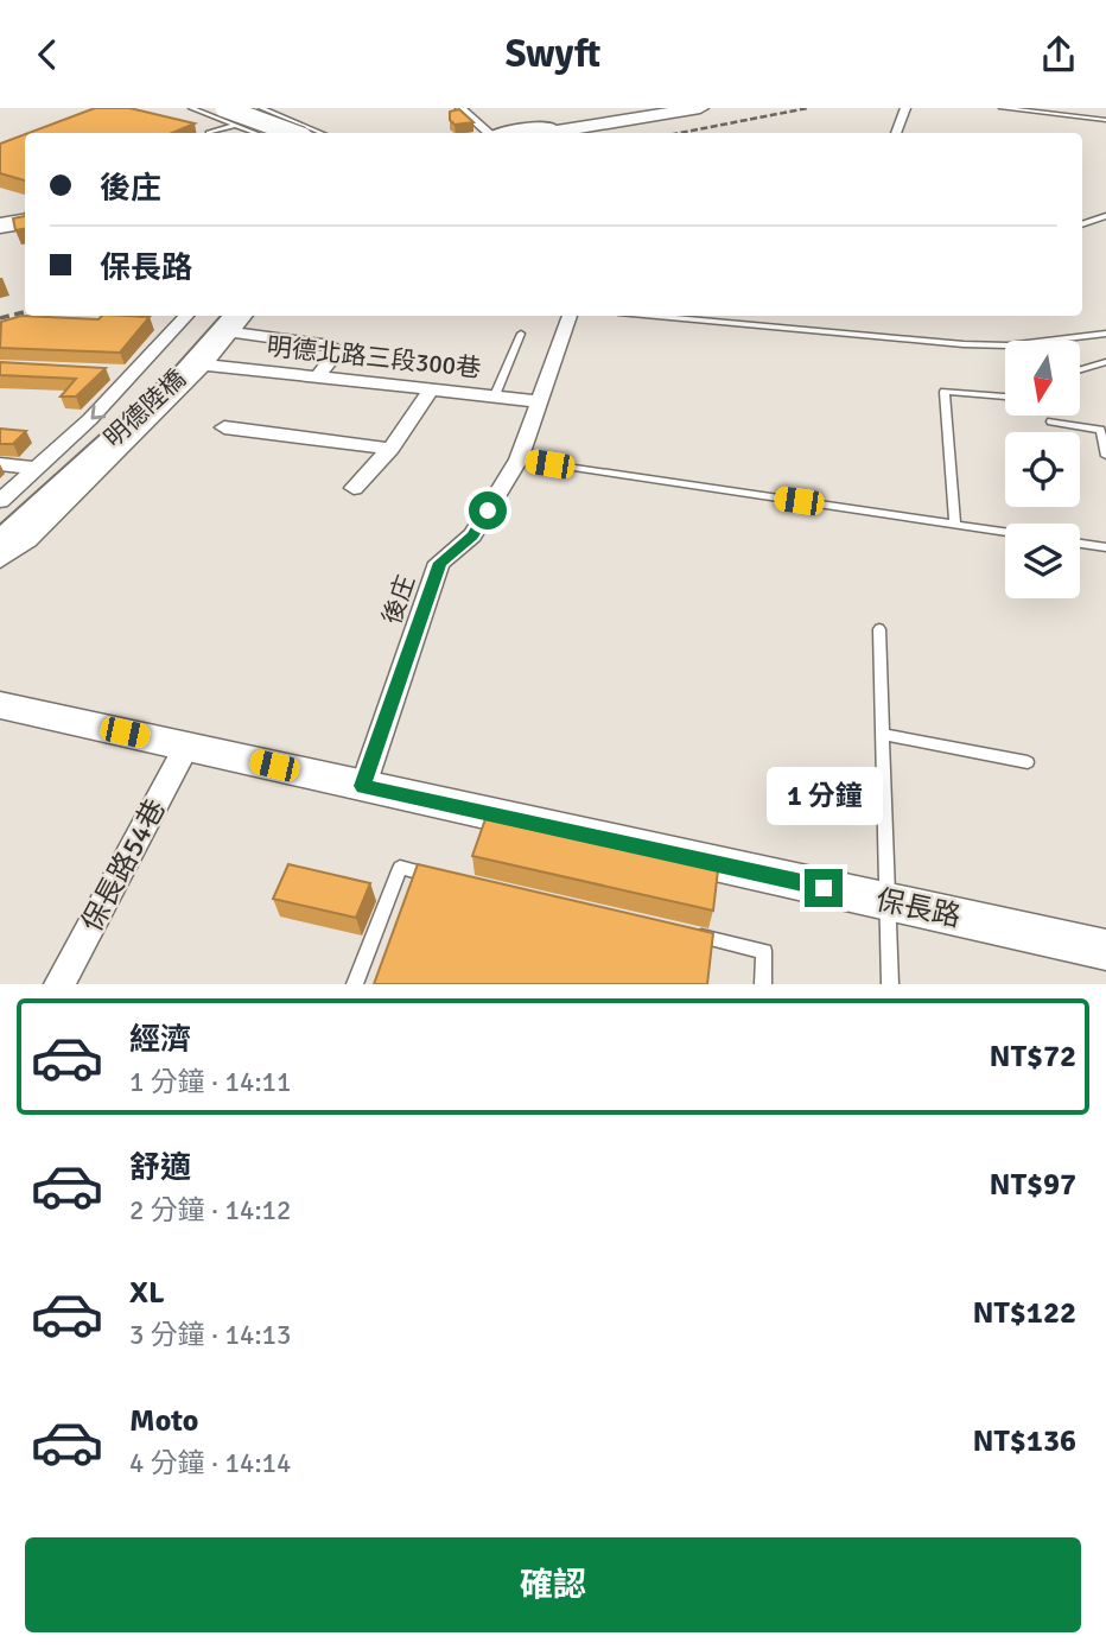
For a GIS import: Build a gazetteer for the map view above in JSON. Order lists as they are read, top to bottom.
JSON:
{
  "streets": {
    "main road": ["明德陸橋"],
    "street": [
      "明德北路三段300巷",
      "後庄",
      "保長路54巷",
      "保長路"
    ]
  },
  "crossings": [
    ["明德北路三段300巷", "後庄"],
    ["後庄", "保長路"],
    ["保長路54巷", "保長路"]
  ],
  "north": "bottom",
  "page": {
    "header": "Swyft",
    "banner": ["後庄", "保長路"],
    "bubble": "1 分鐘",
    "list": [
      {
        "name": "經濟",
        "note": "1 分鐘 · 14:11",
        "value": "NT$72"
      },
      {
        "name": "舒適",
        "note": "2 分鐘 · 14:12",
        "value": "NT$97"
      },
      {
        "name": "XL",
        "note": "3 分鐘 · 14:13",
        "value": "NT$122"
      },
      {
        "name": "Moto",
        "note": "4 分鐘 · 14:14",
        "value": "NT$136"
      }
    ],
    "buttons": "確認"
  }
}
